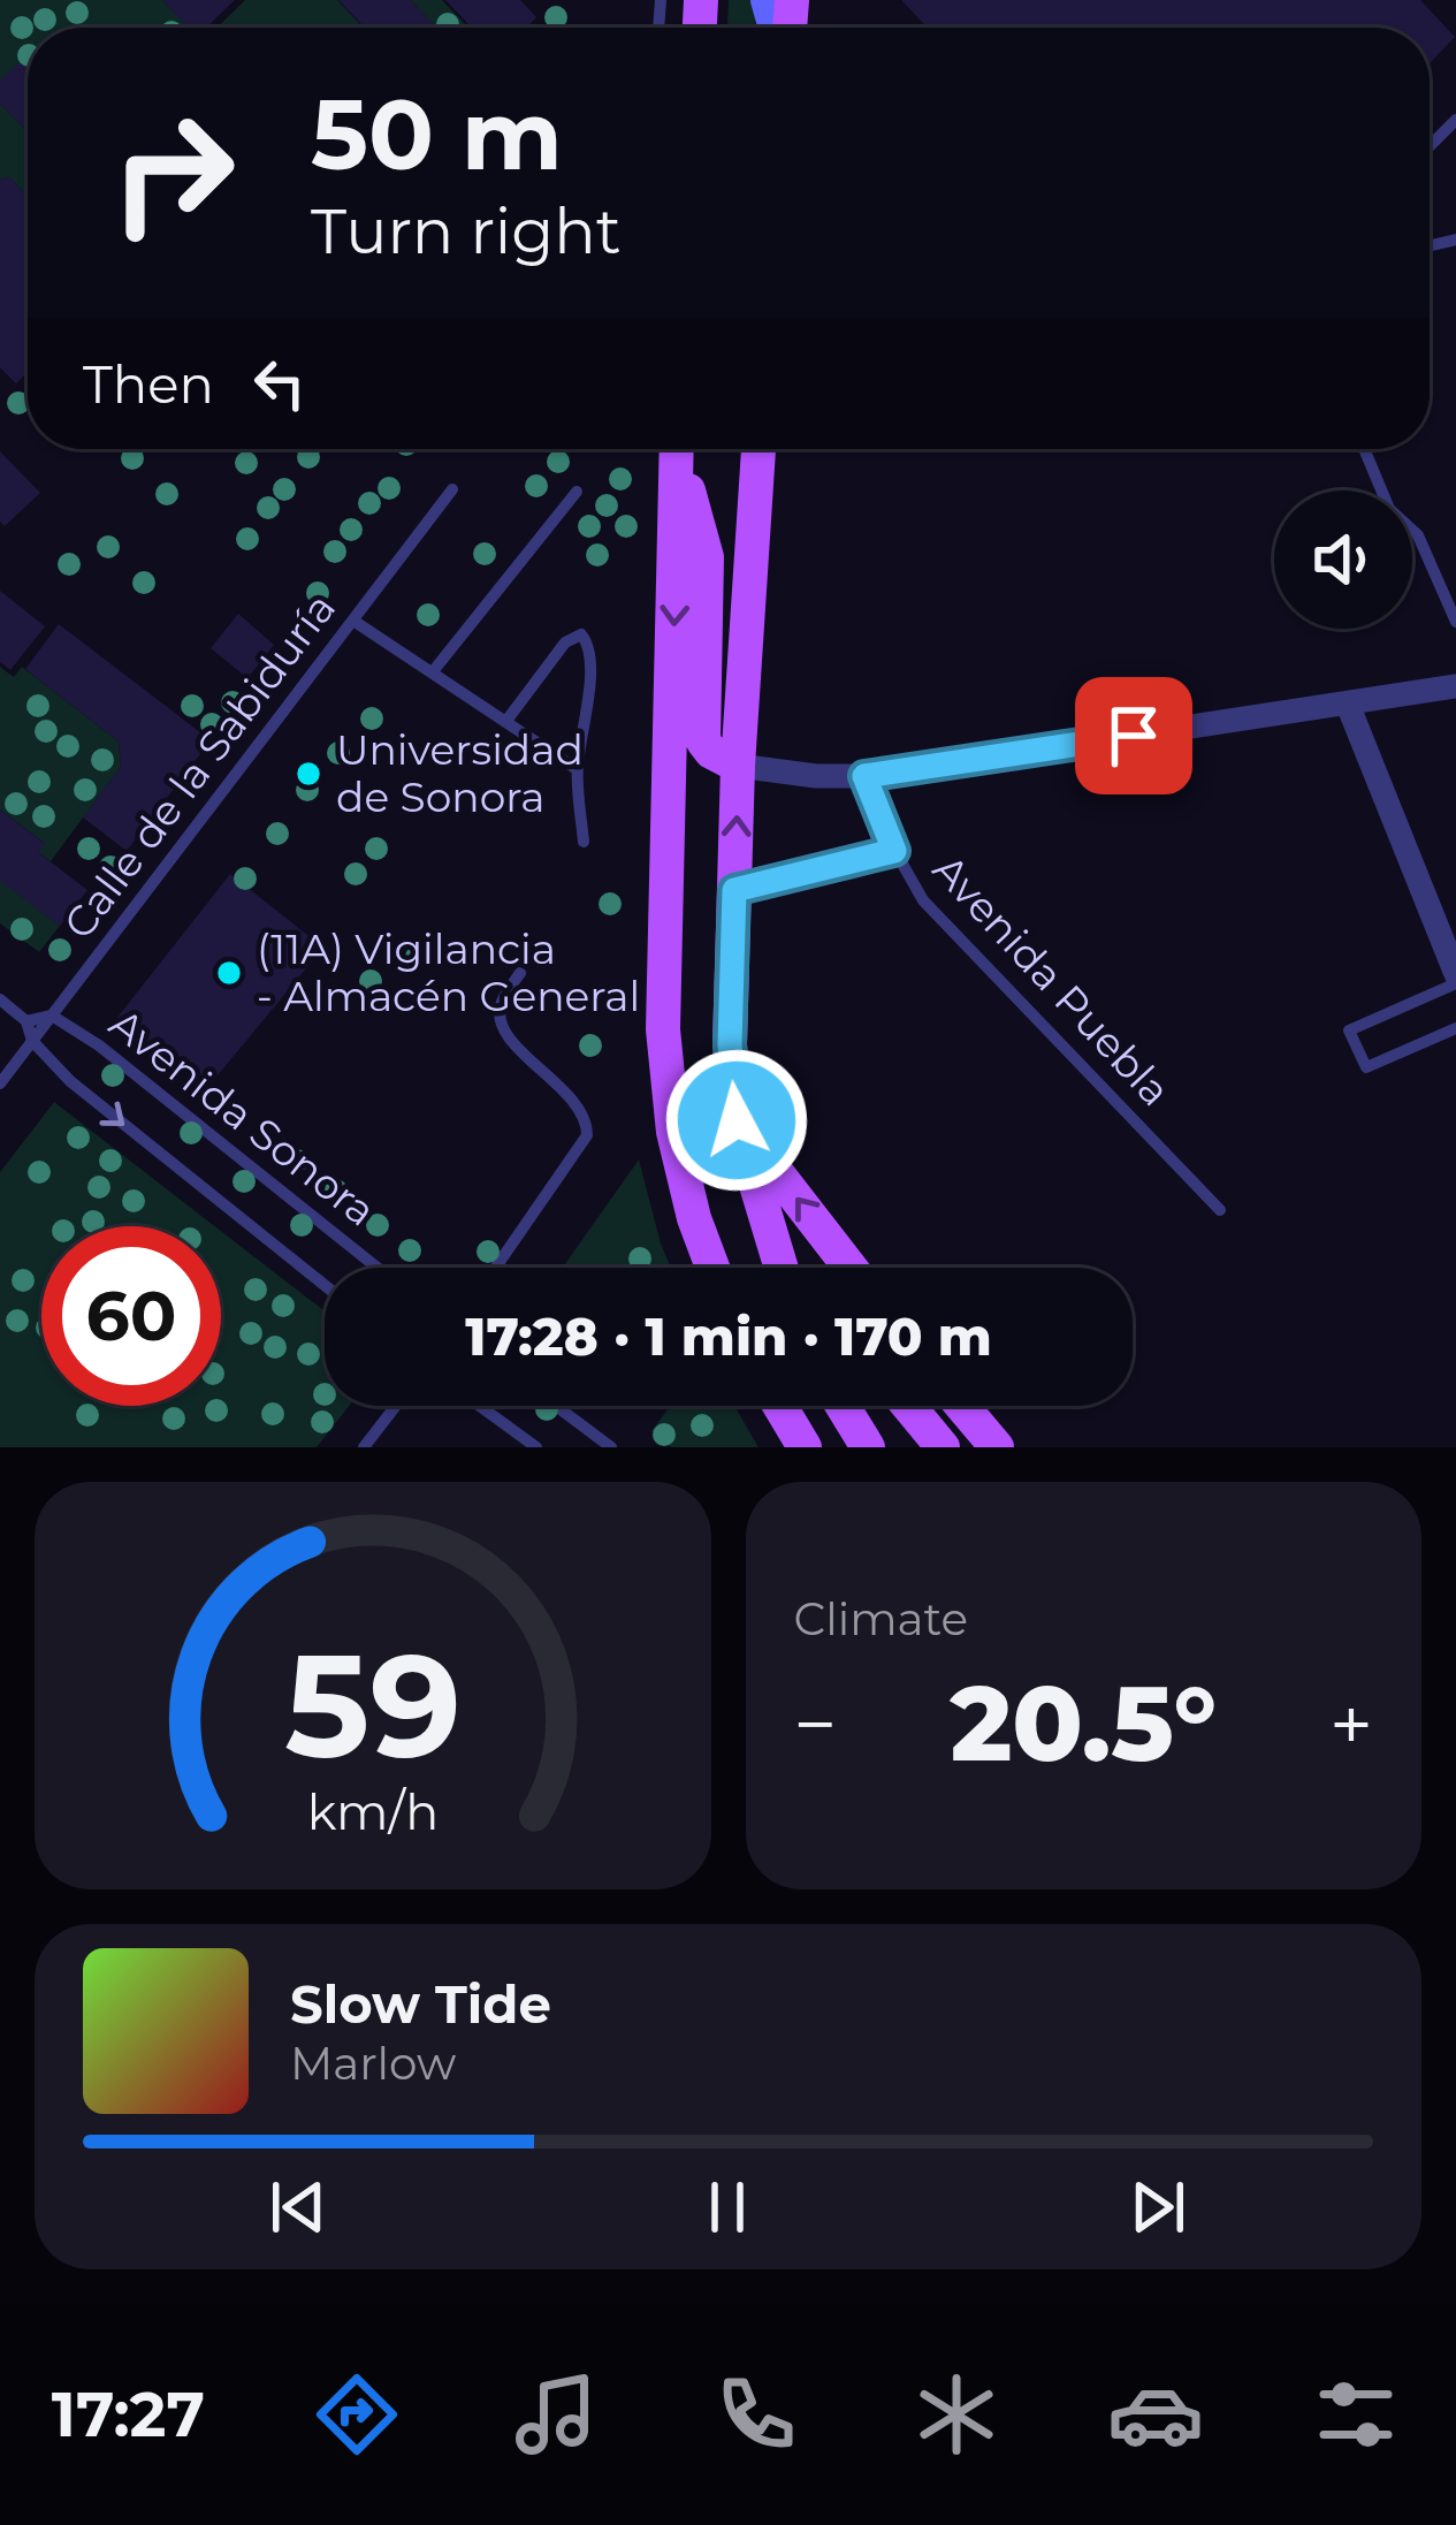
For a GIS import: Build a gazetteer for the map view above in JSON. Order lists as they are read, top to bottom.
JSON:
{
  "streets": {
    "lane": ["Calle de la Sabiduría", "Avenida Puebla", "Avenida Sonora"]
  },
  "crossings": [
    ["Calle de la Sabiduría", "Avenida Sonora"]
  ],
  "places": ["Universidad de Sonora", "(11A) Vigilancia - Almacén General"],
  "page": {
    "turn": ["50 m", "Turn right"],
    "then": "Then",
    "limit": "60",
    "trip": "17:28 · 1 min · 170 m",
    "tile": "Climate",
    "heat": ["−", "20.5°", "+"],
    "song": ["Slow Tide", "Marlow"],
    "tabs": "17:27",
    "gauge": ["59", "km/h"]
  }
}
